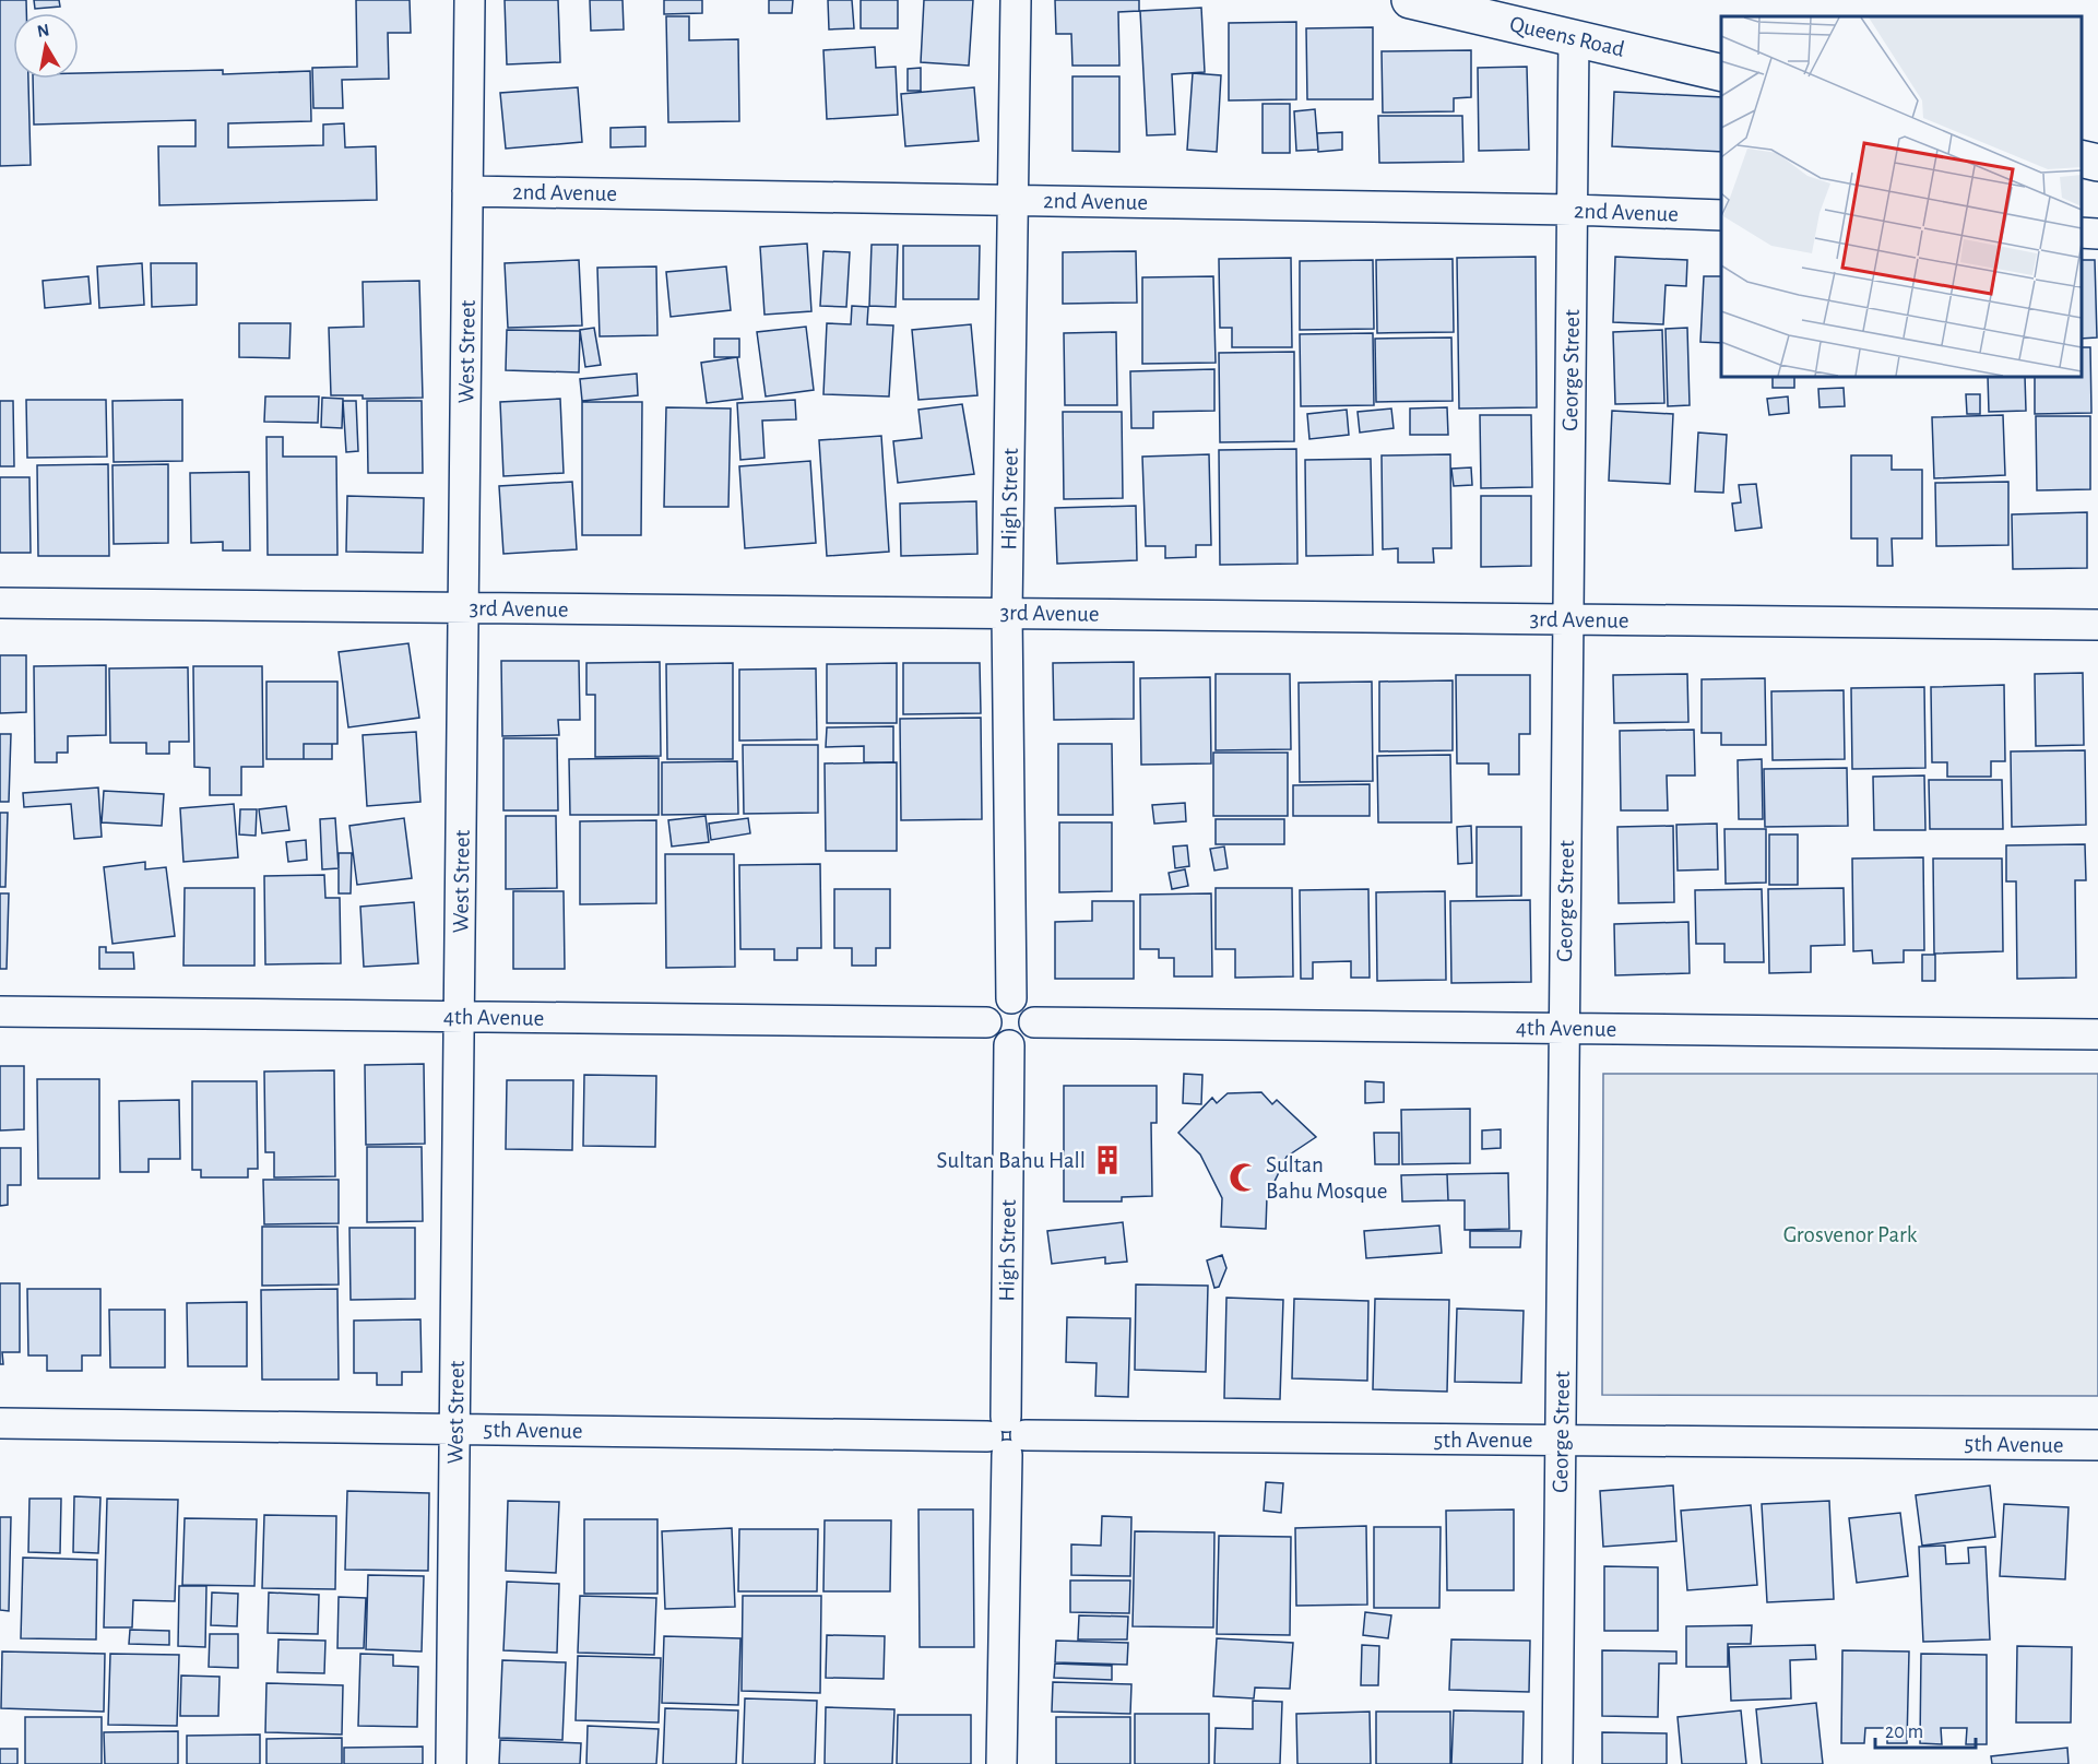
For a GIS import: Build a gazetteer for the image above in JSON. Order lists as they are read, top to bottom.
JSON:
{
  "streets": {
    "main road": ["Queens Road"],
    "street": [
      "2nd Avenue",
      "West Street",
      "George Street",
      "High Street",
      "3rd Avenue",
      "4th Avenue",
      "5th Avenue"
    ]
  },
  "crossings": [
    ["Queens Road", "George Street"],
    ["2nd Avenue", "West Street"],
    ["2nd Avenue", "George Street"],
    ["2nd Avenue", "High Street"],
    ["West Street", "3rd Avenue"],
    ["West Street", "4th Avenue"],
    ["West Street", "5th Avenue"],
    ["George Street", "3rd Avenue"],
    ["George Street", "4th Avenue"],
    ["George Street", "5th Avenue"],
    ["High Street", "3rd Avenue"],
    ["High Street", "4th Avenue"],
    ["High Street", "5th Avenue"]
  ],
  "parks": ["Grosvenor Park"],
  "places": {
    "building": ["Sultan Bahu Hall"],
    "mosque": ["Sultan Bahu Mosque"]
  },
  "scale_bar": "20 m",
  "north": "top"
}
